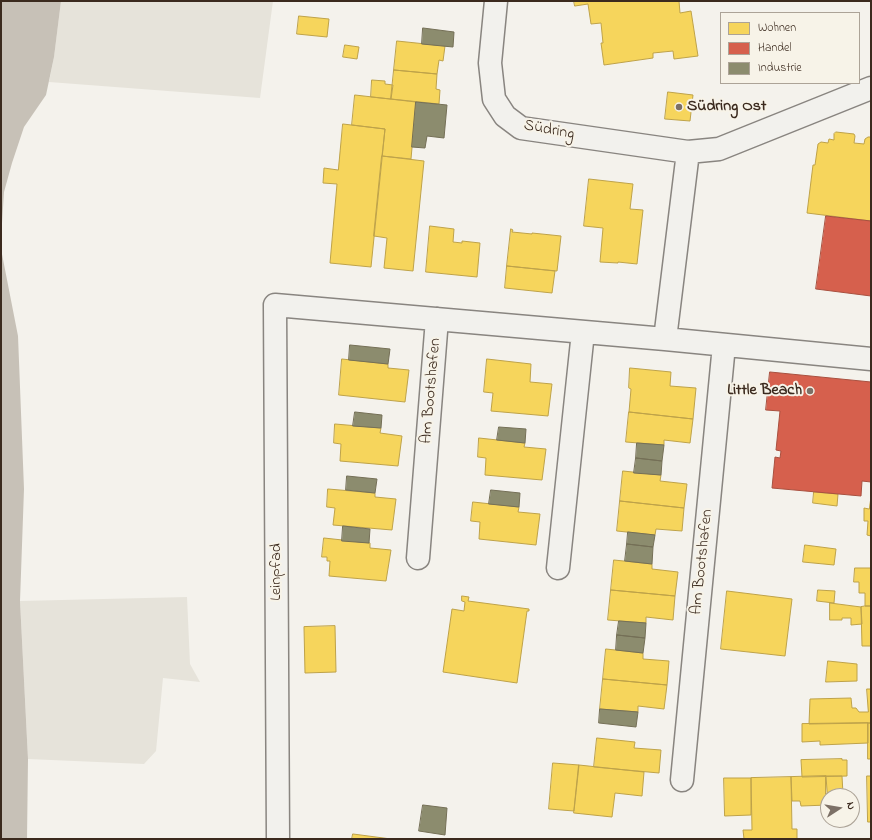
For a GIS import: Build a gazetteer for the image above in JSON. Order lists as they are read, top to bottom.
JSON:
{
  "streets": {
    "street": ["Südring", "Am Bootshafen", "Leinpfad"]
  },
  "crossings": [
    ["Am Bootshafen", "Leinpfad"]
  ],
  "places": ["Südring Ost", "Little Beach"],
  "legend": ["Wohnen", "Handel", "Industrie"],
  "north": "right"
}
